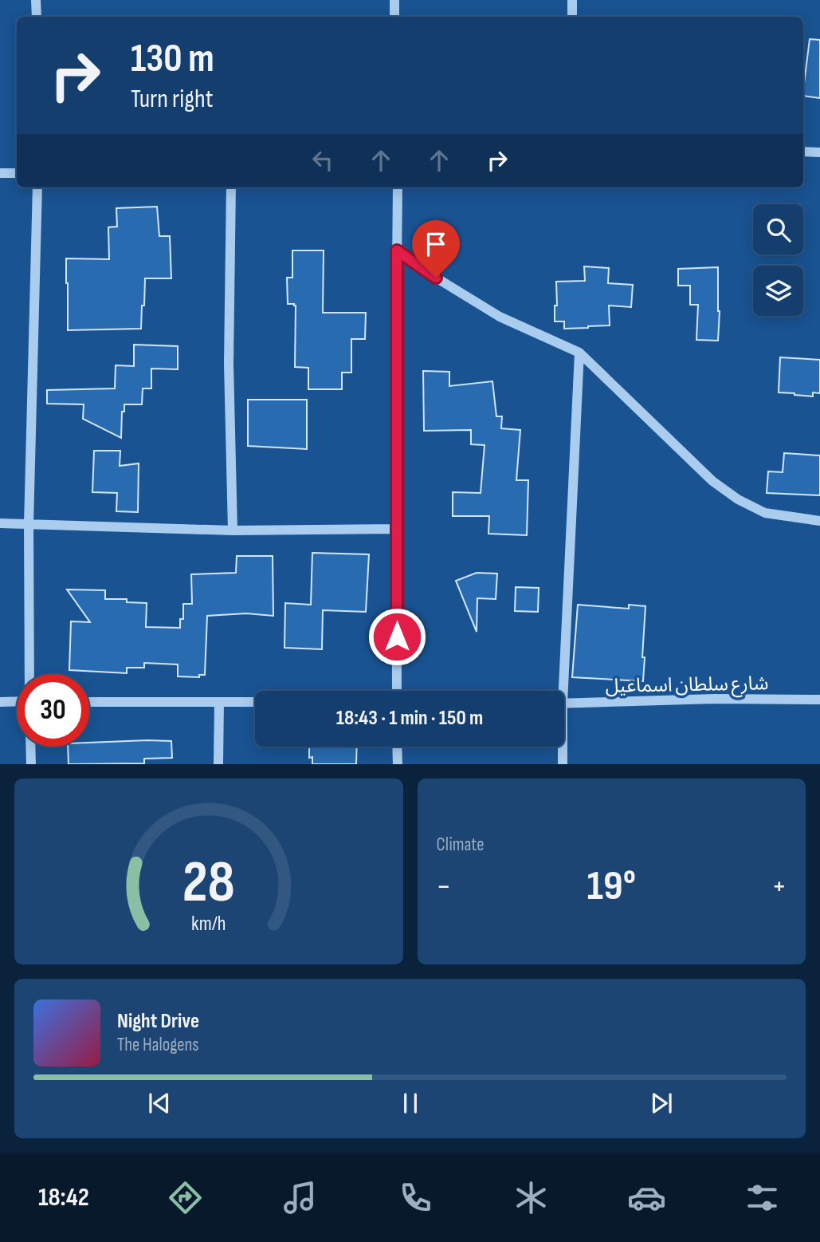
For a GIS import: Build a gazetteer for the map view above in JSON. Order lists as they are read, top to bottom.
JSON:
{
  "streets": {
    "street": ["شارع سلطان اسماعيل"]
  },
  "page": {
    "turn": ["130 m", "Turn right"],
    "limit": "30",
    "trip": "18:43 · 1 min · 150 m",
    "tile": "Climate",
    "heat": ["−", "19°", "+"],
    "song": ["Night Drive", "The Halogens"],
    "tabs": "18:42",
    "gauge": ["28", "km/h"]
  }
}
